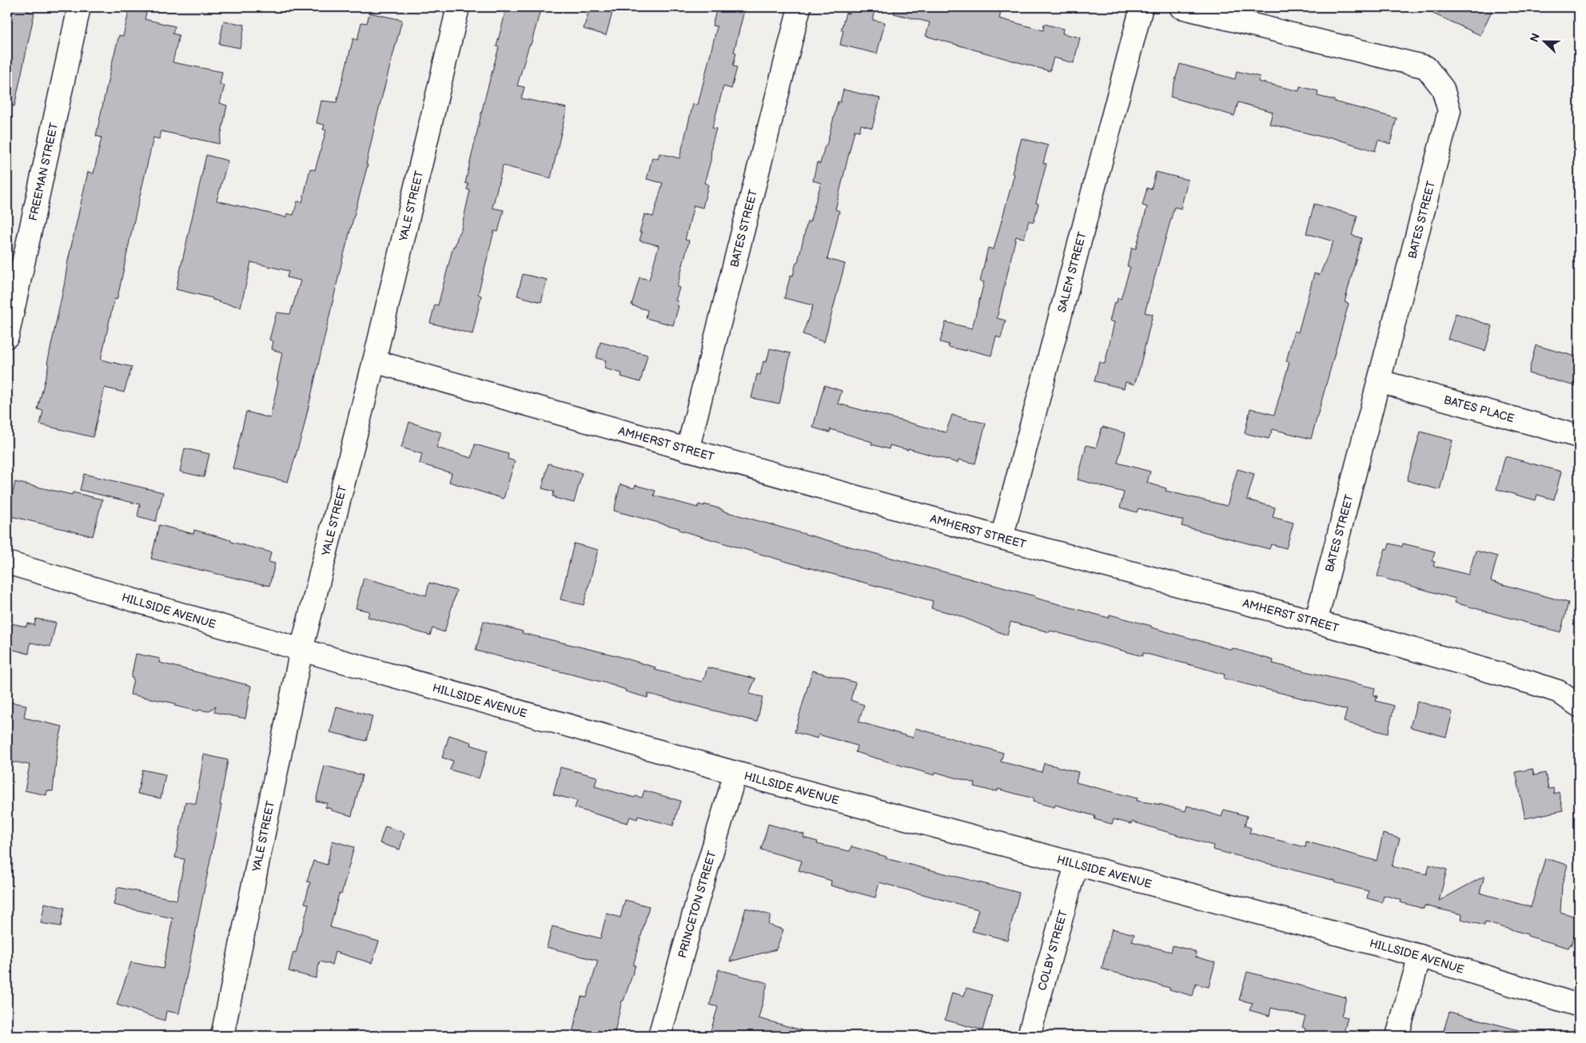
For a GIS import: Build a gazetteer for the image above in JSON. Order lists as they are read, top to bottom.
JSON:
{
  "streets": {
    "street": [
      "FREEMAN STREET",
      "YALE STREET",
      "BATES STREET",
      "SALEM STREET",
      "BATES PLACE",
      "AMHERST STREET",
      "HILLSIDE AVENUE",
      "PRINCETON STREET",
      "COLBY STREET"
    ]
  },
  "crossings": [
    ["YALE STREET", "AMHERST STREET"],
    ["YALE STREET", "HILLSIDE AVENUE"],
    ["BATES STREET", "BATES PLACE"],
    ["BATES STREET", "AMHERST STREET"],
    ["SALEM STREET", "AMHERST STREET"],
    ["HILLSIDE AVENUE", "PRINCETON STREET"],
    ["HILLSIDE AVENUE", "COLBY STREET"]
  ],
  "north": "left"
}
